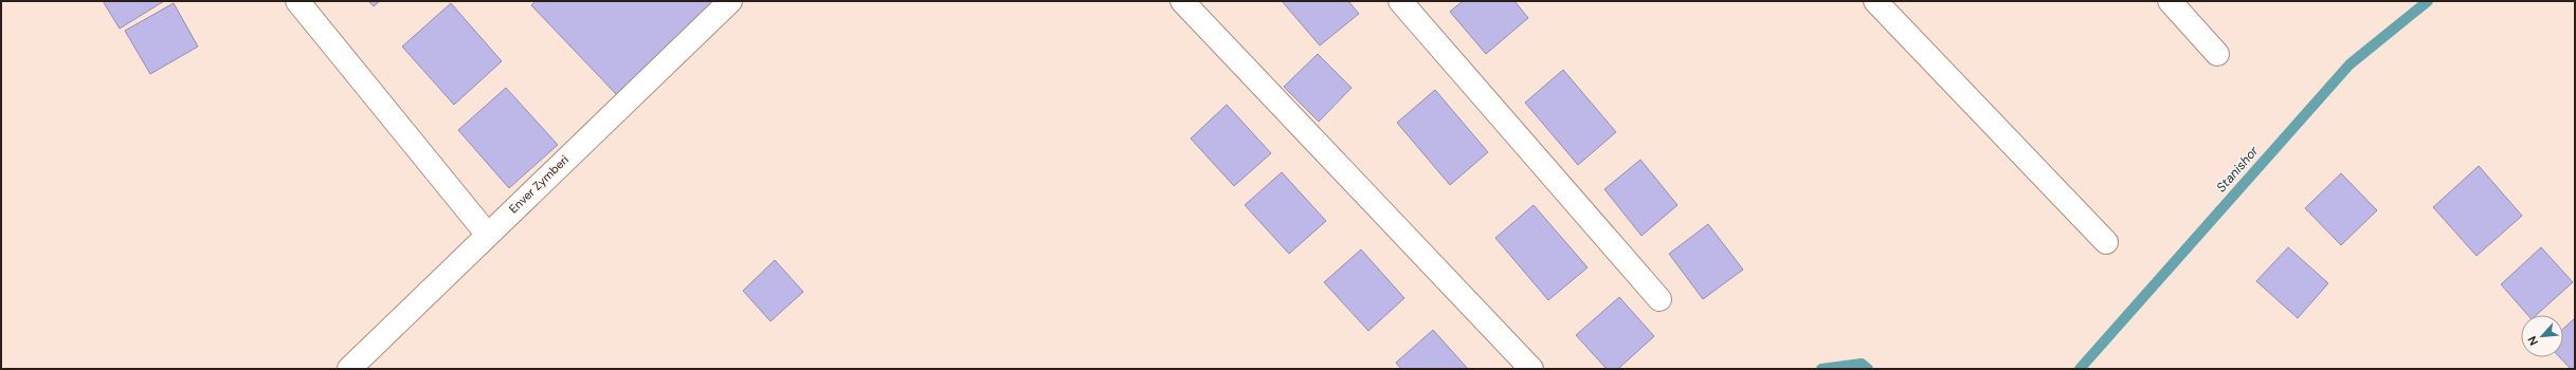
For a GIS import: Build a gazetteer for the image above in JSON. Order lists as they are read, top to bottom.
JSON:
{
  "streets": {
    "street": ["Enver Zymberi"]
  },
  "water": ["Stanishor"],
  "north": "bottom left"
}
